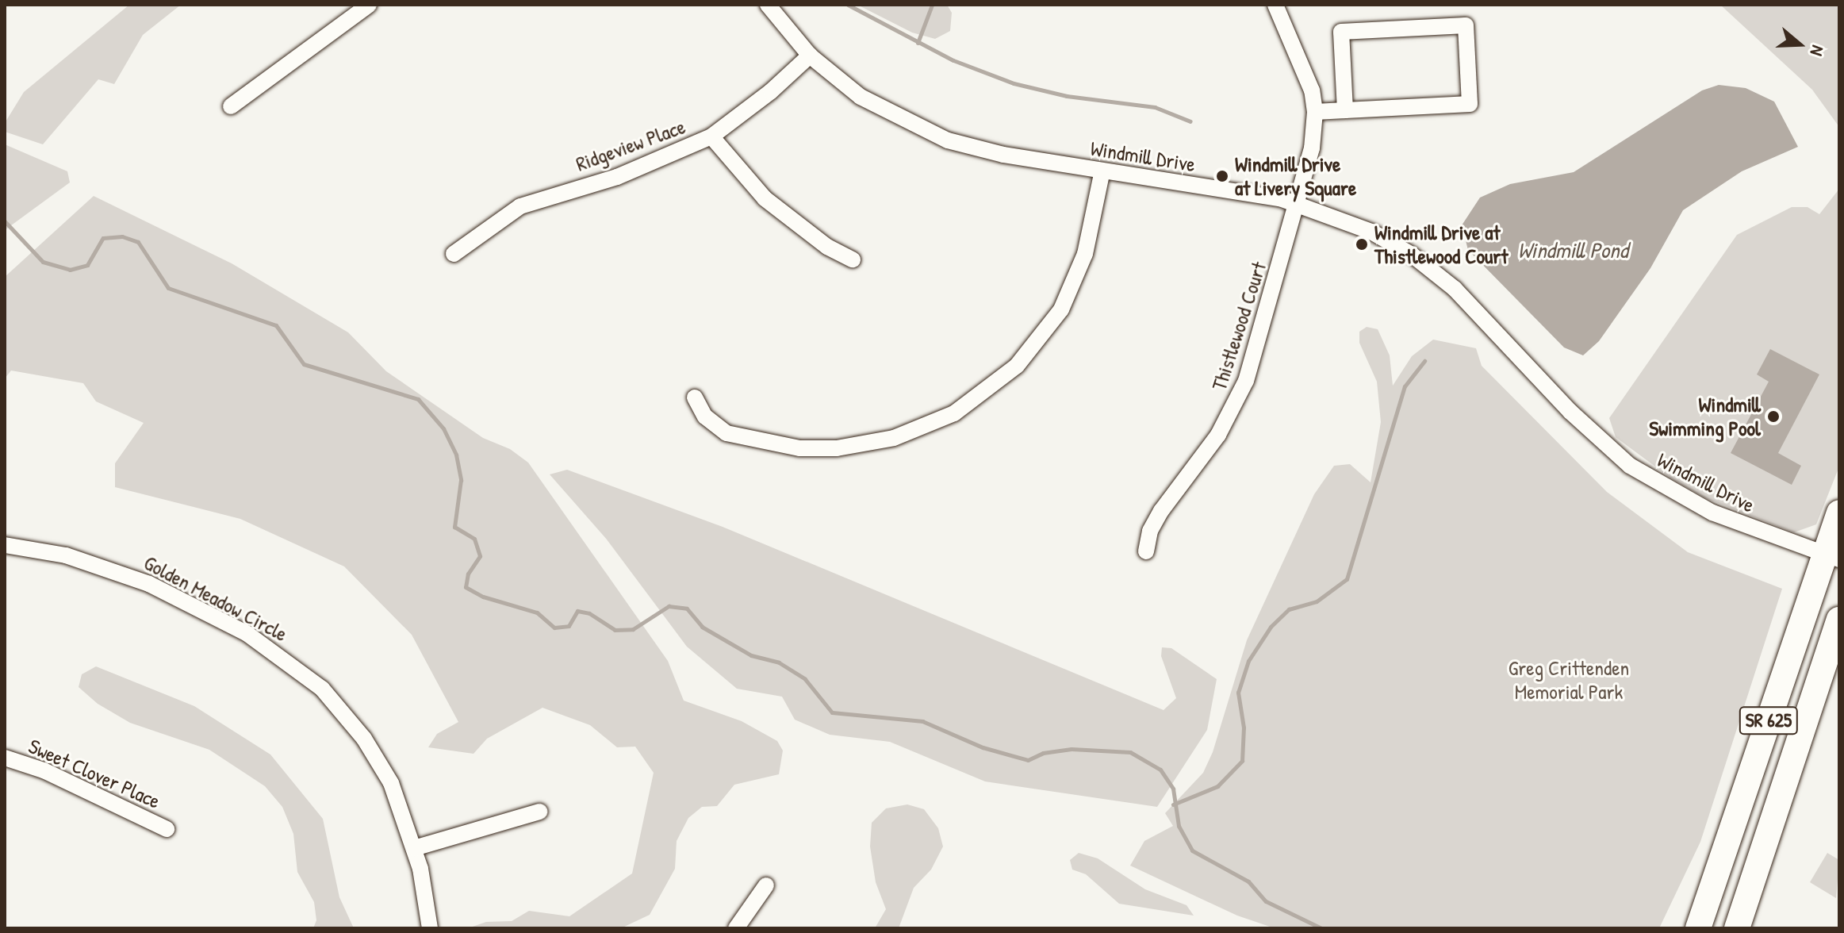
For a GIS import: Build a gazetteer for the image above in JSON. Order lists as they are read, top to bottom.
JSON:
{
  "streets": {
    "main road": ["SR 625"],
    "street": [
      "Ridgeview Place",
      "Windmill Drive",
      "Thistlewood Court",
      "Golden Meadow Circle",
      "Sweet Clover Place"
    ]
  },
  "crossings": [
    ["Ridgeview Place", "Windmill Drive"],
    ["Windmill Drive", "Thistlewood Court"],
    ["Windmill Drive", "SR 625"]
  ],
  "water": ["Windmill Pond"],
  "parks": ["Greg Crittenden Memorial Park"],
  "places": ["Windmill Drive at Livery Square", "Windmill Drive at Thistlewood Court", "Windmill Swimming Pool"],
  "north": "right"
}
